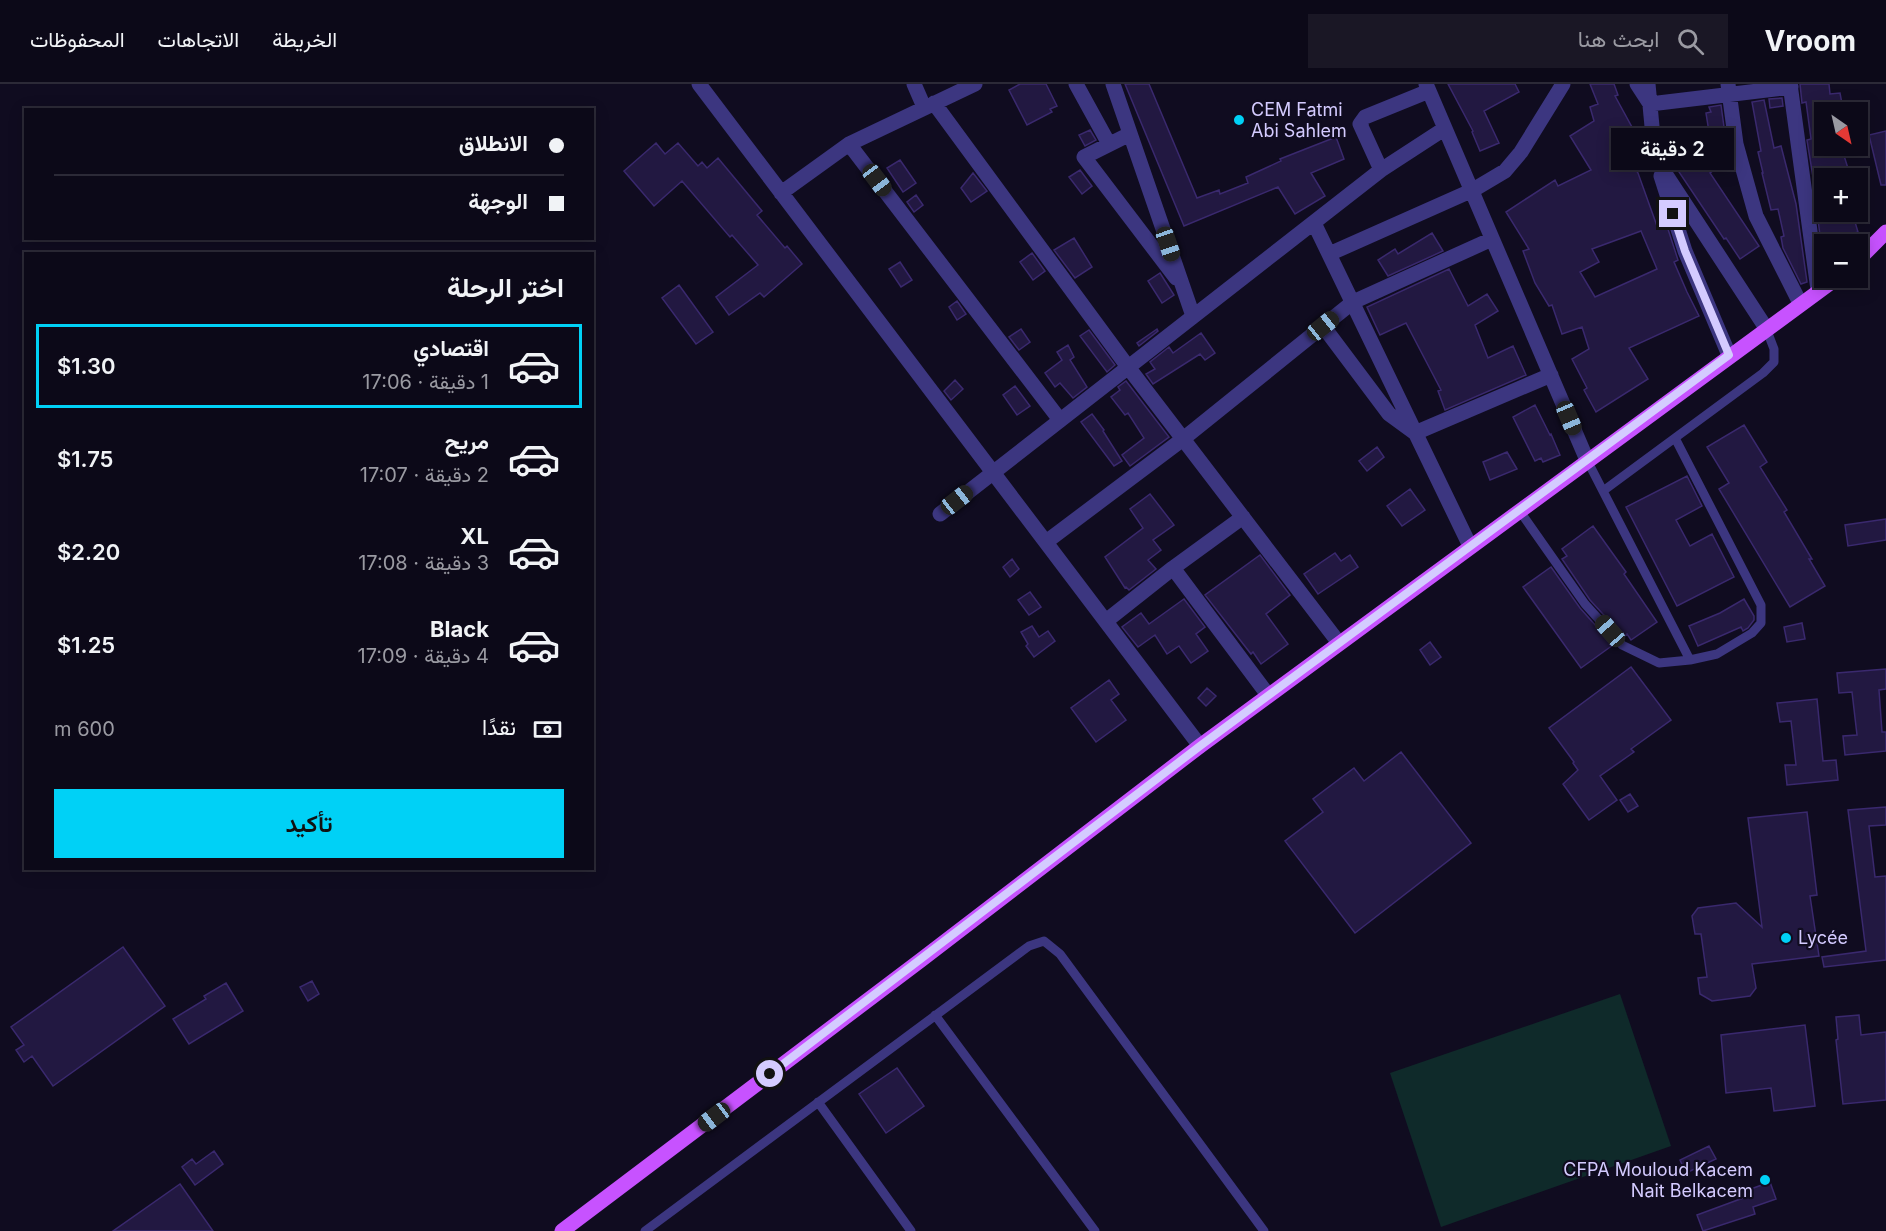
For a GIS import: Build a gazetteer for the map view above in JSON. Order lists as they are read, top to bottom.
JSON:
{
  "places": ["CEM Fatmi Abi Sahlem", "Lycée", "CFPA Mouloud Kacem Nait Belkacem"],
  "north": "bottom right",
  "page": {
    "header": "Vroom",
    "search": "ابحث هنا",
    "nav": ["الخريطة", "الاتجاهات", "المحفوظات"],
    "map_buttons": ["+", "−"],
    "banner": ["الانطلاق", "الوجهة"],
    "bubble": "2 دقيقة",
    "heading": "اختر الرحلة",
    "list": [
      {
        "name": "اقتصادي",
        "note": "1 دقيقة · 17:06",
        "value": "$1.30"
      },
      {
        "name": "مريح",
        "note": "2 دقيقة · 17:07",
        "value": "$1.75"
      },
      {
        "name": "XL",
        "note": "3 دقيقة · 17:08",
        "value": "$2.20"
      },
      {
        "name": "Black",
        "note": "4 دقيقة · 17:09",
        "value": "$1.25"
      }
    ],
    "pay": ["نقدًا", "600 m"],
    "buttons": "تأكيد"
  }
}
